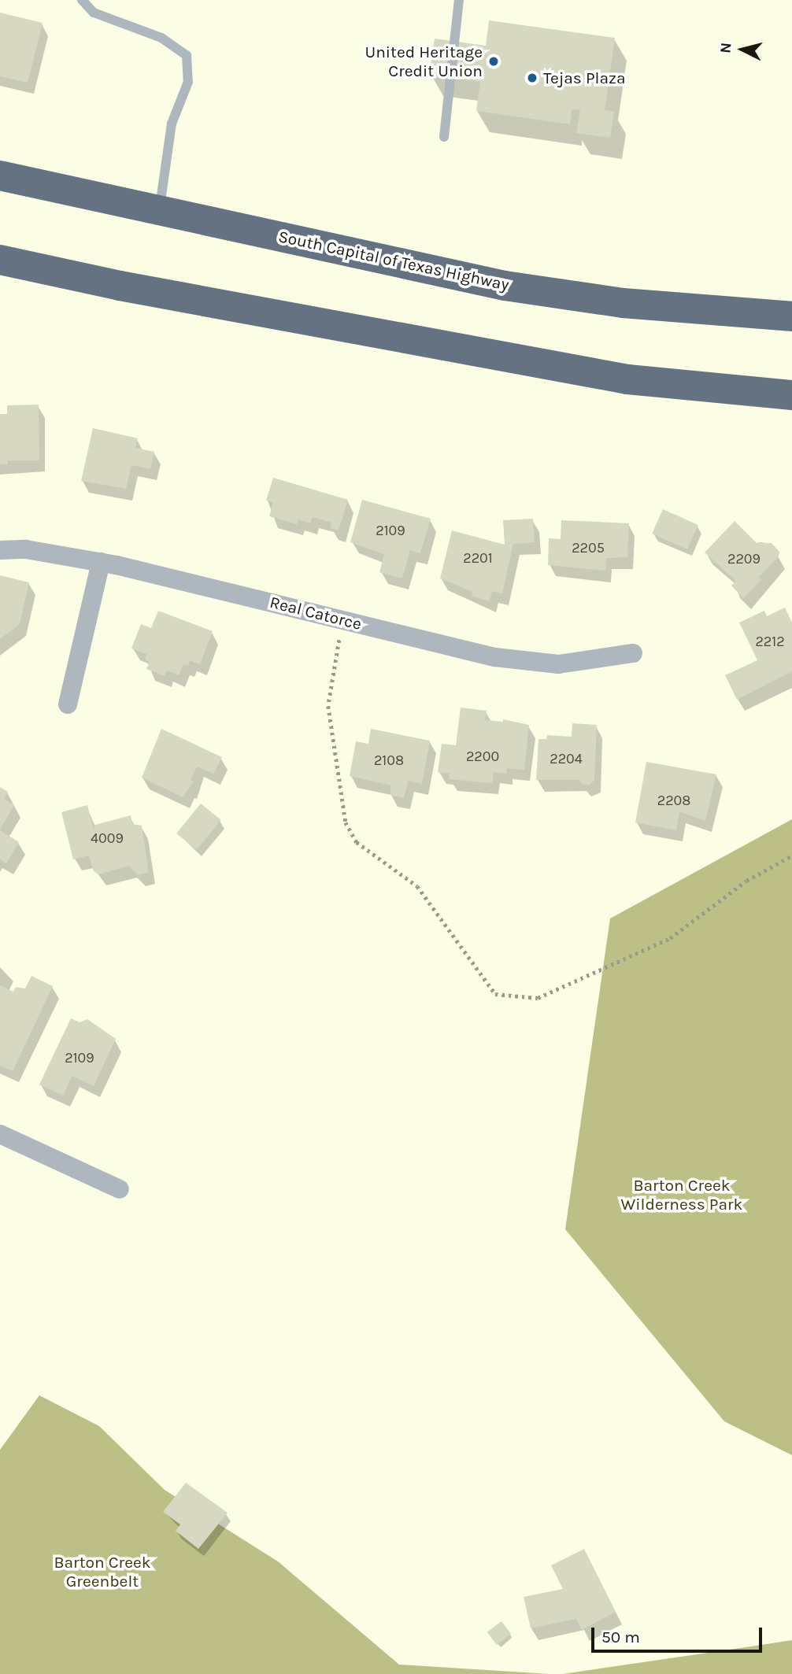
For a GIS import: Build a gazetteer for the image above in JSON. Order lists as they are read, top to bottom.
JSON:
{
  "streets": {
    "highway": ["South Capital of Texas Highway"],
    "street": ["Real Catorce"]
  },
  "parks": ["Barton Creek Wilderness Park", "Barton Creek Greenbelt"],
  "places": ["United Heritage Credit Union", "Tejas Plaza"],
  "house_numbers": [
    "2109",
    "2205",
    "2201",
    "2209",
    "2212",
    "2200",
    "2204",
    "2108",
    "2208",
    "4009",
    "2109"
  ],
  "scale_bar": "50 m",
  "north": "left"
}
